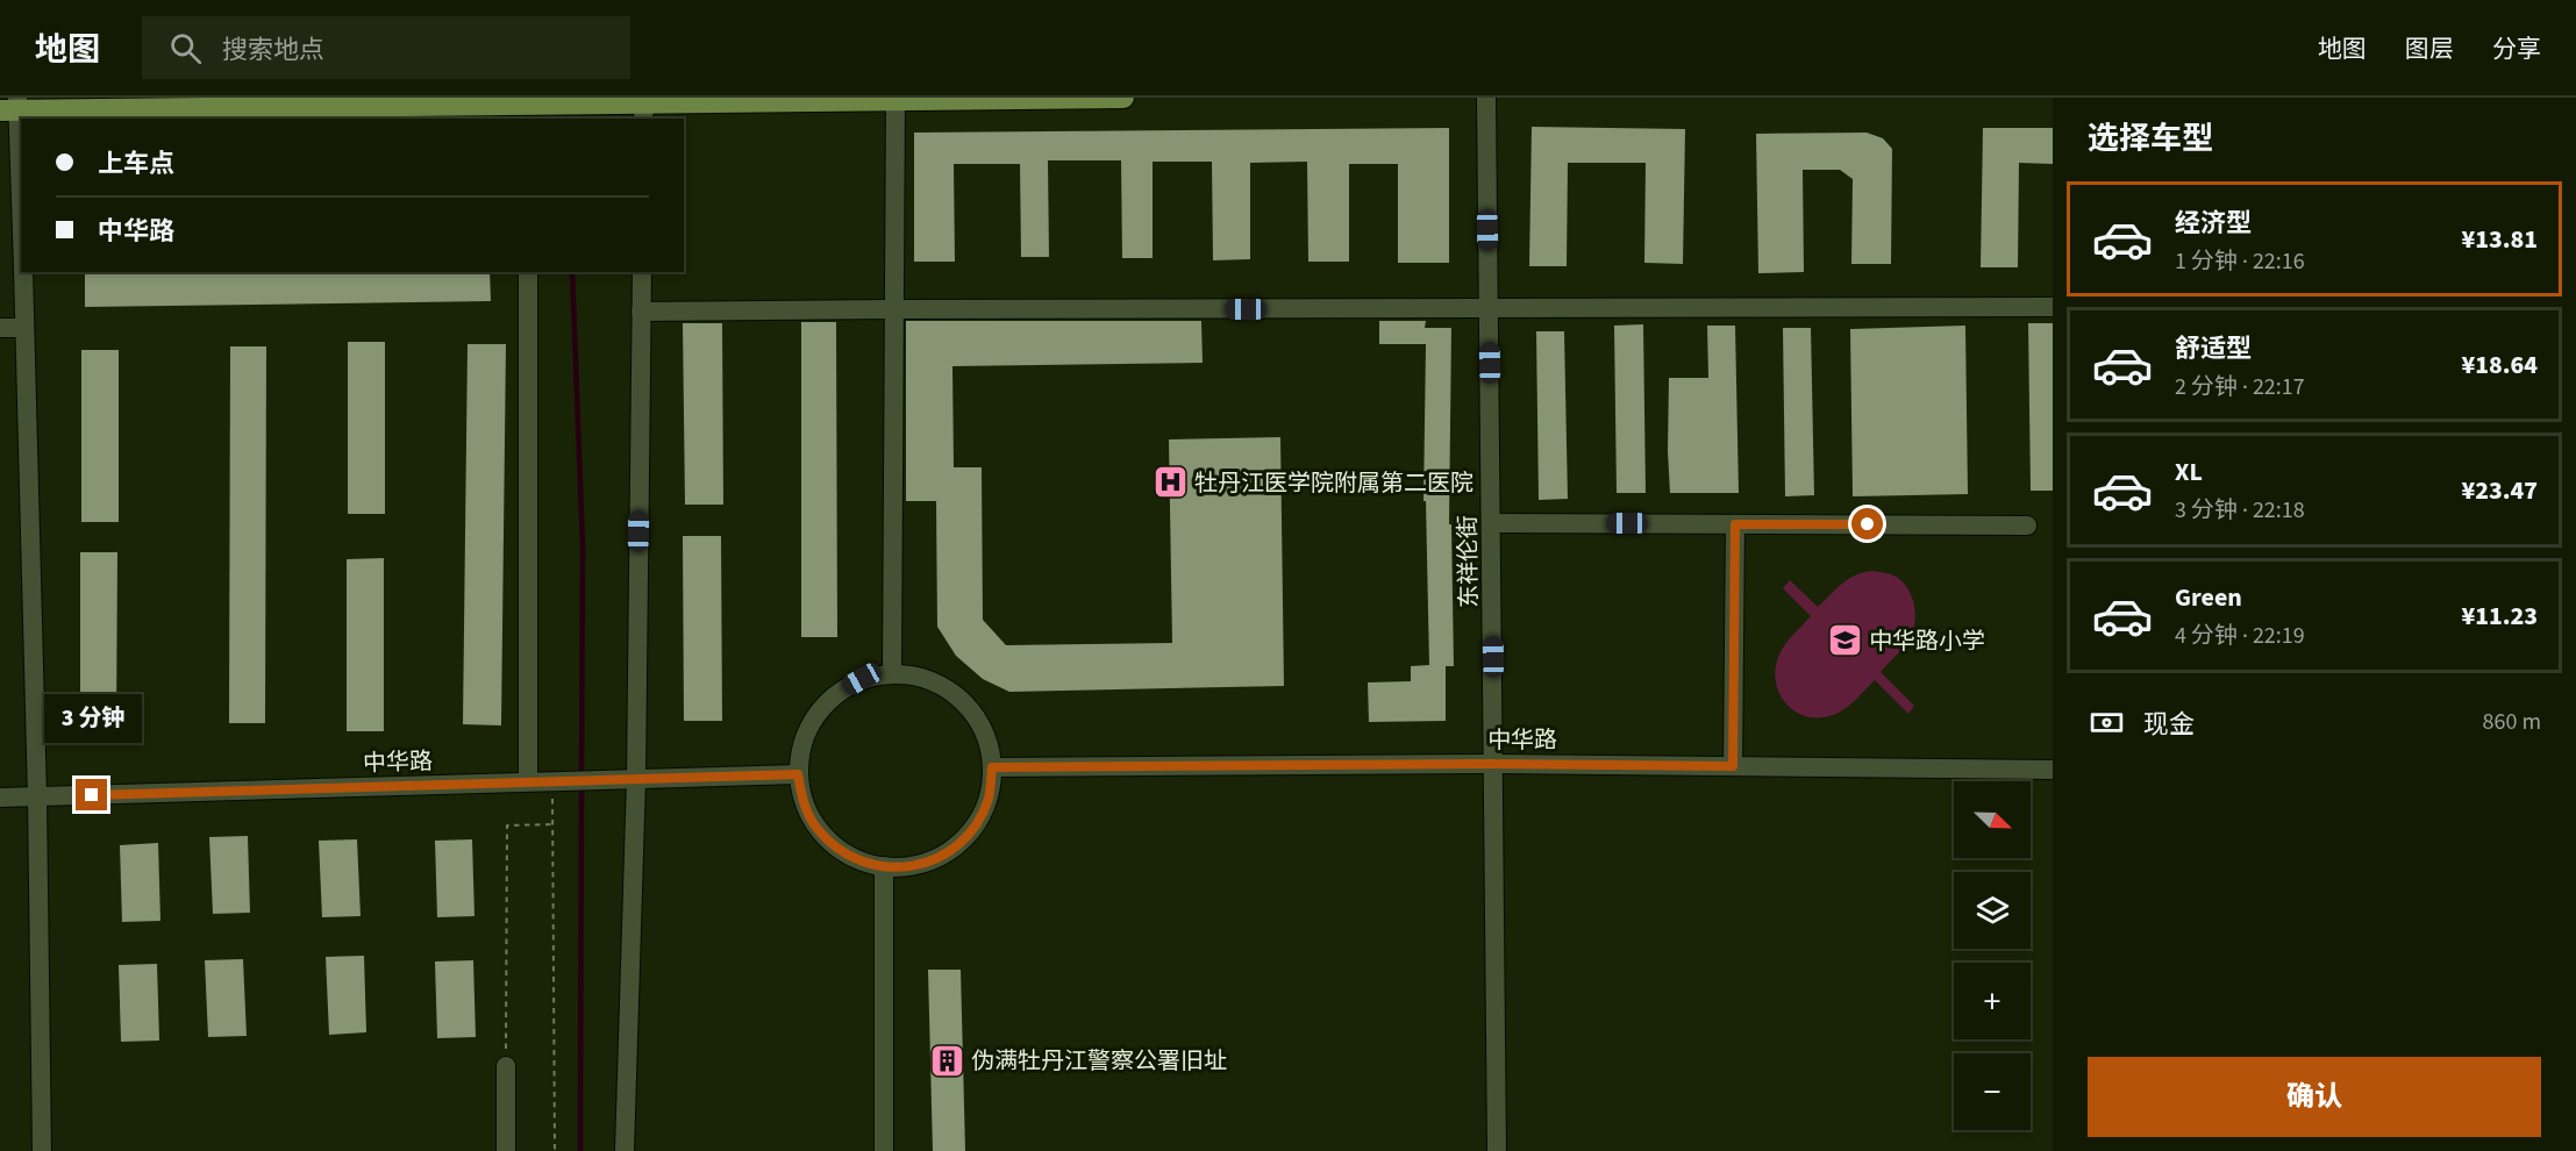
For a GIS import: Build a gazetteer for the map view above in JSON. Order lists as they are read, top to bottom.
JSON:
{
  "streets": {
    "street": ["东祥伦街", "中华路"]
  },
  "crossings": [
    ["东祥伦街", "中华路"]
  ],
  "places": {
    "hospital": ["牡丹江医学院附属第二医院"],
    "school or university": ["中华路小学"],
    "building": ["伪满牡丹江警察公署旧址"]
  },
  "north": "bottom right",
  "page": {
    "header": "地图",
    "search": "搜索地点",
    "nav": ["地图", "图层", "分享"],
    "heading": "选择车型",
    "banner": ["上车点", "中华路"],
    "list": [
      {
        "name": "经济型",
        "note": "1 分钟 · 22:16",
        "value": "¥13.81"
      },
      {
        "name": "舒适型",
        "note": "2 分钟 · 22:17",
        "value": "¥18.64"
      },
      {
        "name": "XL",
        "note": "3 分钟 · 22:18",
        "value": "¥23.47"
      },
      {
        "name": "Green",
        "note": "4 分钟 · 22:19",
        "value": "¥11.23"
      }
    ],
    "pay": ["现金", "860 m"],
    "bubble": "3 分钟",
    "map_buttons": ["+", "−"],
    "buttons": "确认"
  }
}
